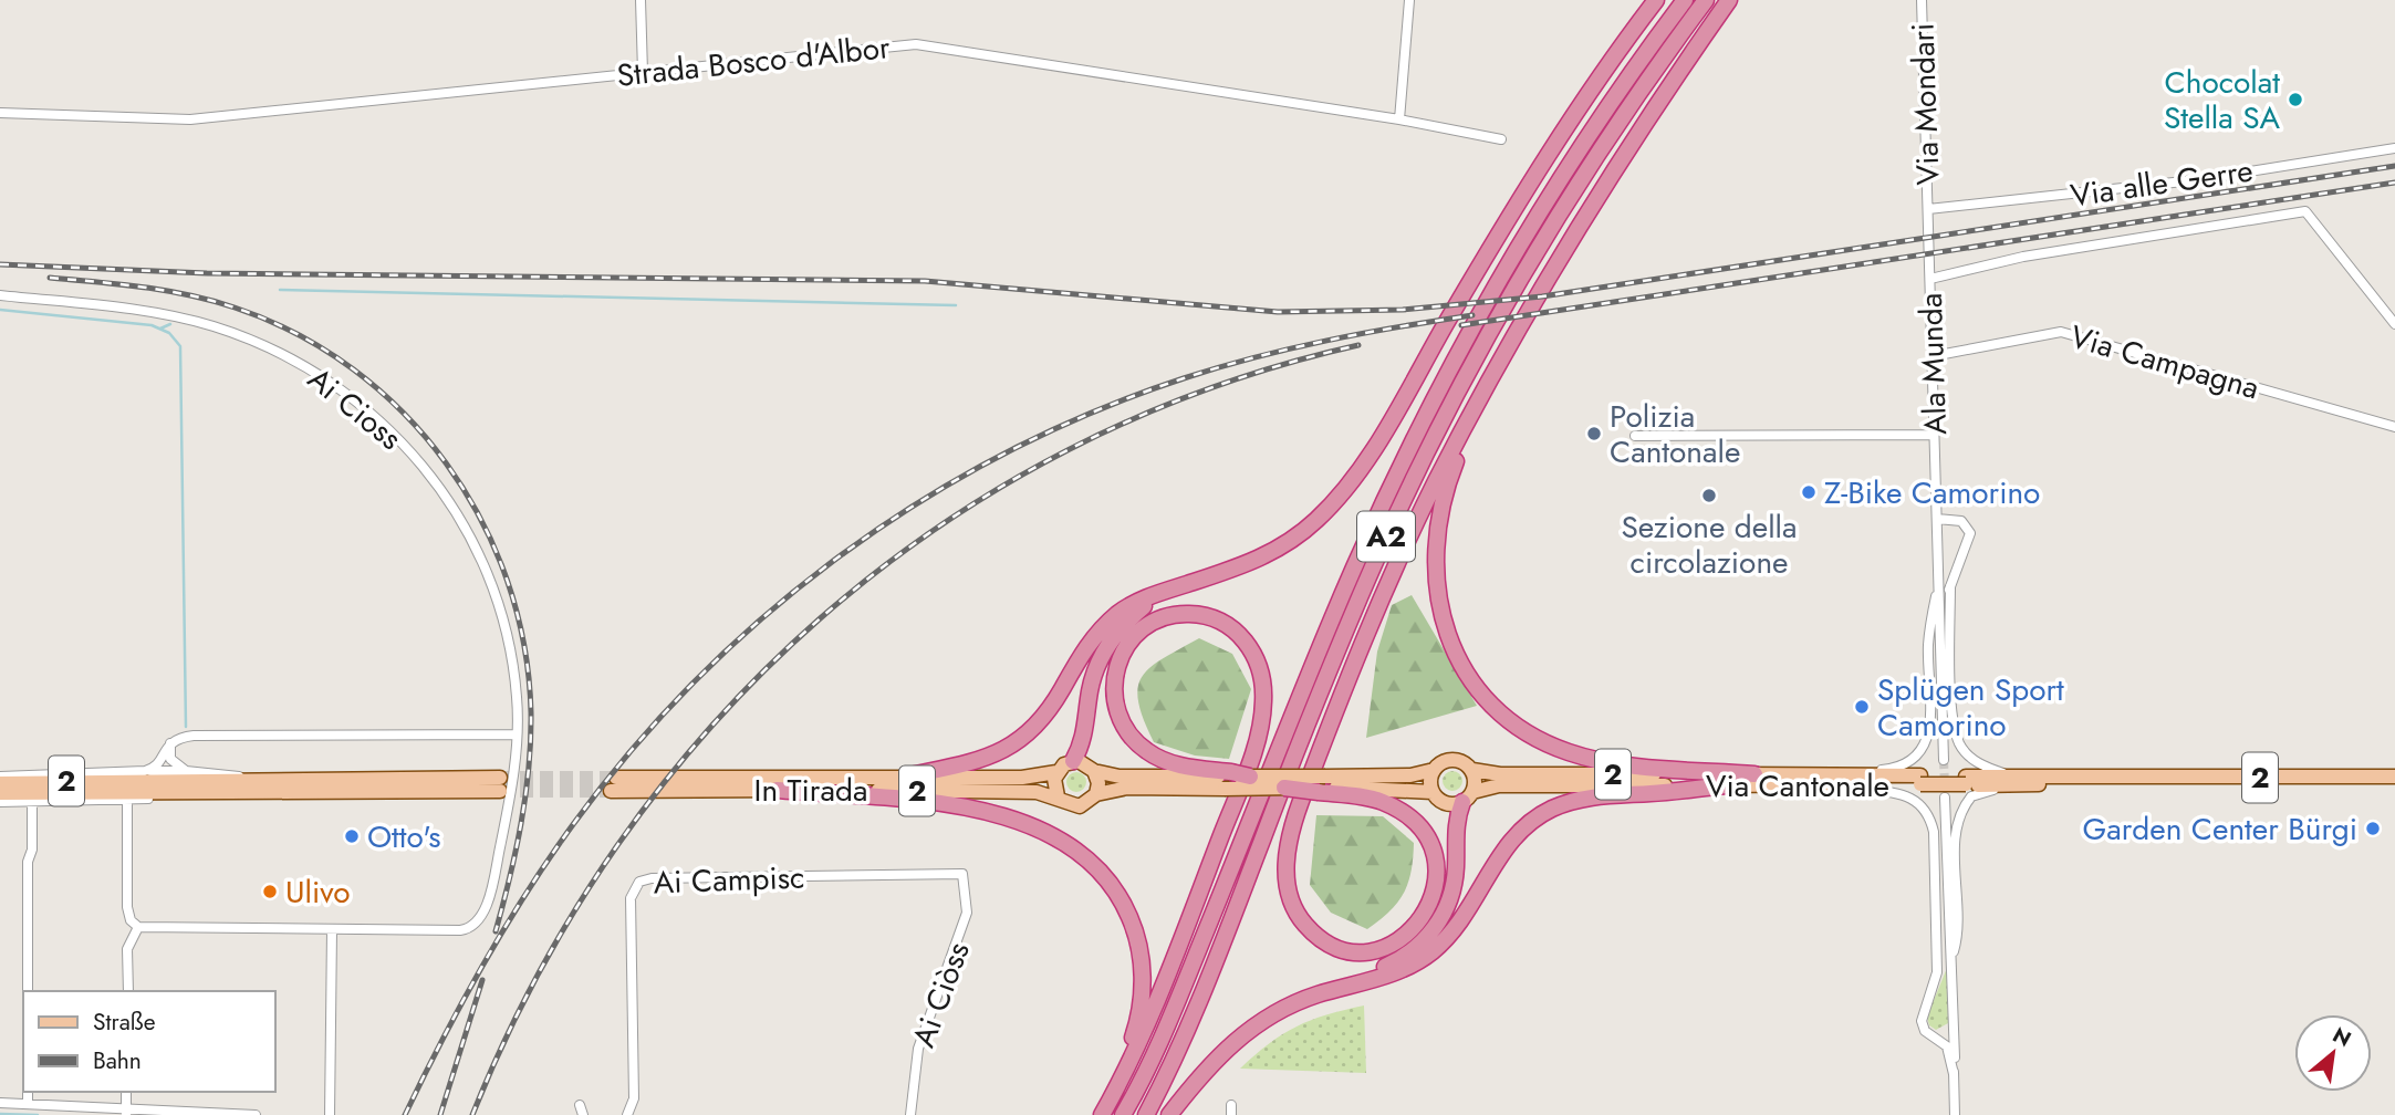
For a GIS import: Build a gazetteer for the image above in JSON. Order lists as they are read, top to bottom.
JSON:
{
  "streets": {
    "highway": ["A2"],
    "main road": ["2", "Via Cantonale", "In Tirada"],
    "street": [
      "Strada Bosco d'Albor",
      "Via Mondari",
      "Via alle Gerre",
      "Via Campagna",
      "Ala Munda",
      "Ai Cioss",
      "Ai Campisc",
      "Ai Ciòss"
    ]
  },
  "crossings": [
    ["Via Mondari", "Via alle Gerre"],
    ["Via Mondari", "Ala Munda"],
    ["Via alle Gerre", "Ala Munda"],
    ["Via Campagna", "Ala Munda"],
    ["Ala Munda", "Via Cantonale"],
    ["A2", "2"],
    ["A2", "Via Cantonale"],
    ["A2", "In Tirada"],
    ["2", "In Tirada"],
    ["Ai Campisc", "Ai Ciòss"]
  ],
  "places": [
    "Chocolat Stella SA",
    "Polizia Cantonale",
    "Z-Bike Camorino",
    "Sezione della circolazione",
    "Splügen Sport Camorino",
    "Garden Center Bürgi",
    "Otto's",
    "Ulivo"
  ],
  "legend": ["Straße", "Bahn"],
  "north": "top right"
}
